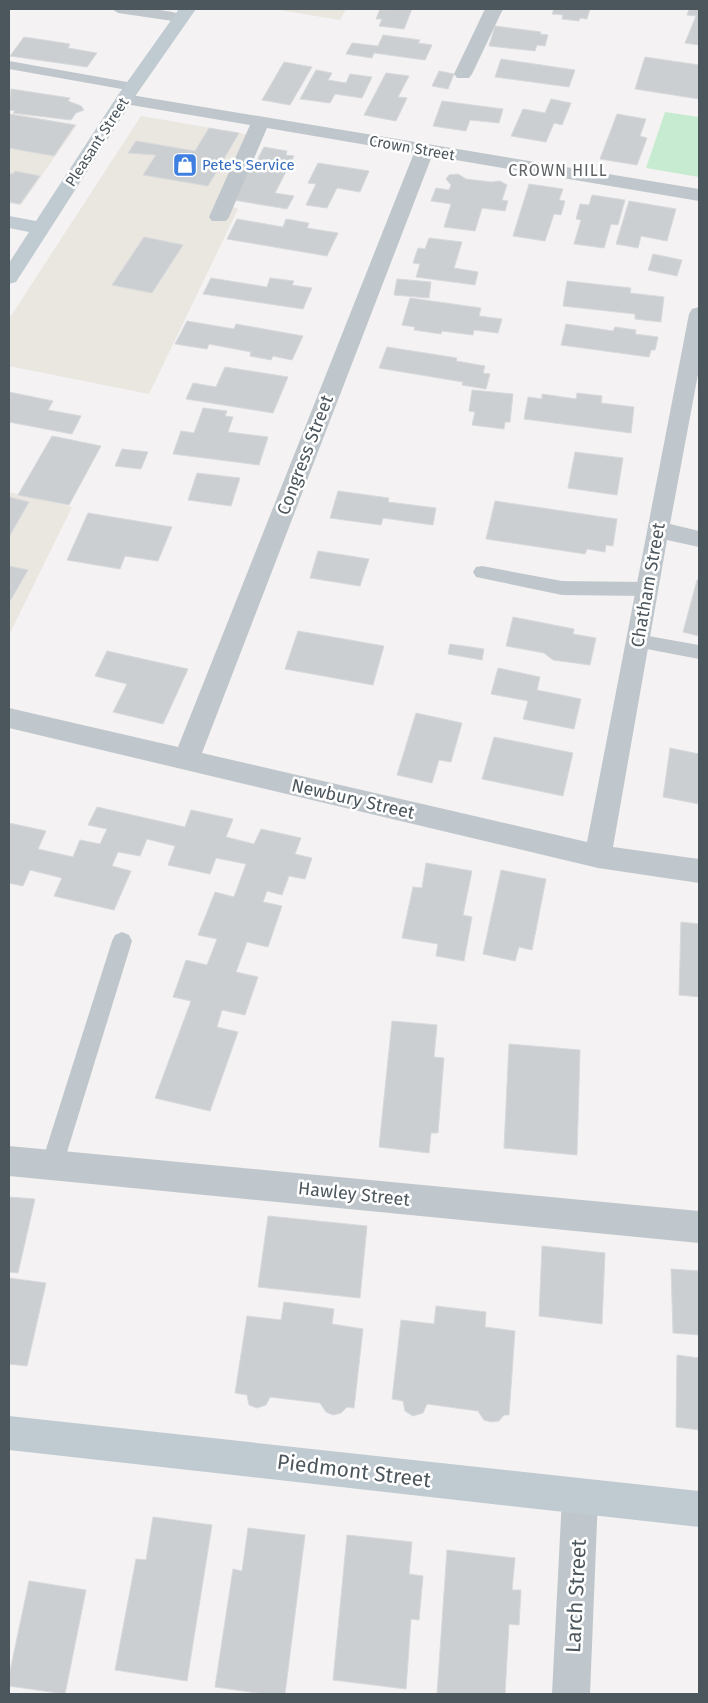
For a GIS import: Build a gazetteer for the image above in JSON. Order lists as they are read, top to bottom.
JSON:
{
  "streets": {
    "main road": ["Pleasant Street", "Piedmont Street"],
    "street": [
      "Crown Street",
      "Congress Street",
      "Chatham Street",
      "Newbury Street",
      "Hawley Street",
      "Larch Street"
    ]
  },
  "crossings": [
    ["Pleasant Street", "Crown Street"],
    ["Crown Street", "Congress Street"],
    ["Congress Street", "Newbury Street"],
    ["Chatham Street", "Newbury Street"],
    ["Piedmont Street", "Larch Street"]
  ],
  "districts": ["CROWN HILL"],
  "places": {
    "shop": ["Pete's Service"]
  }
}
